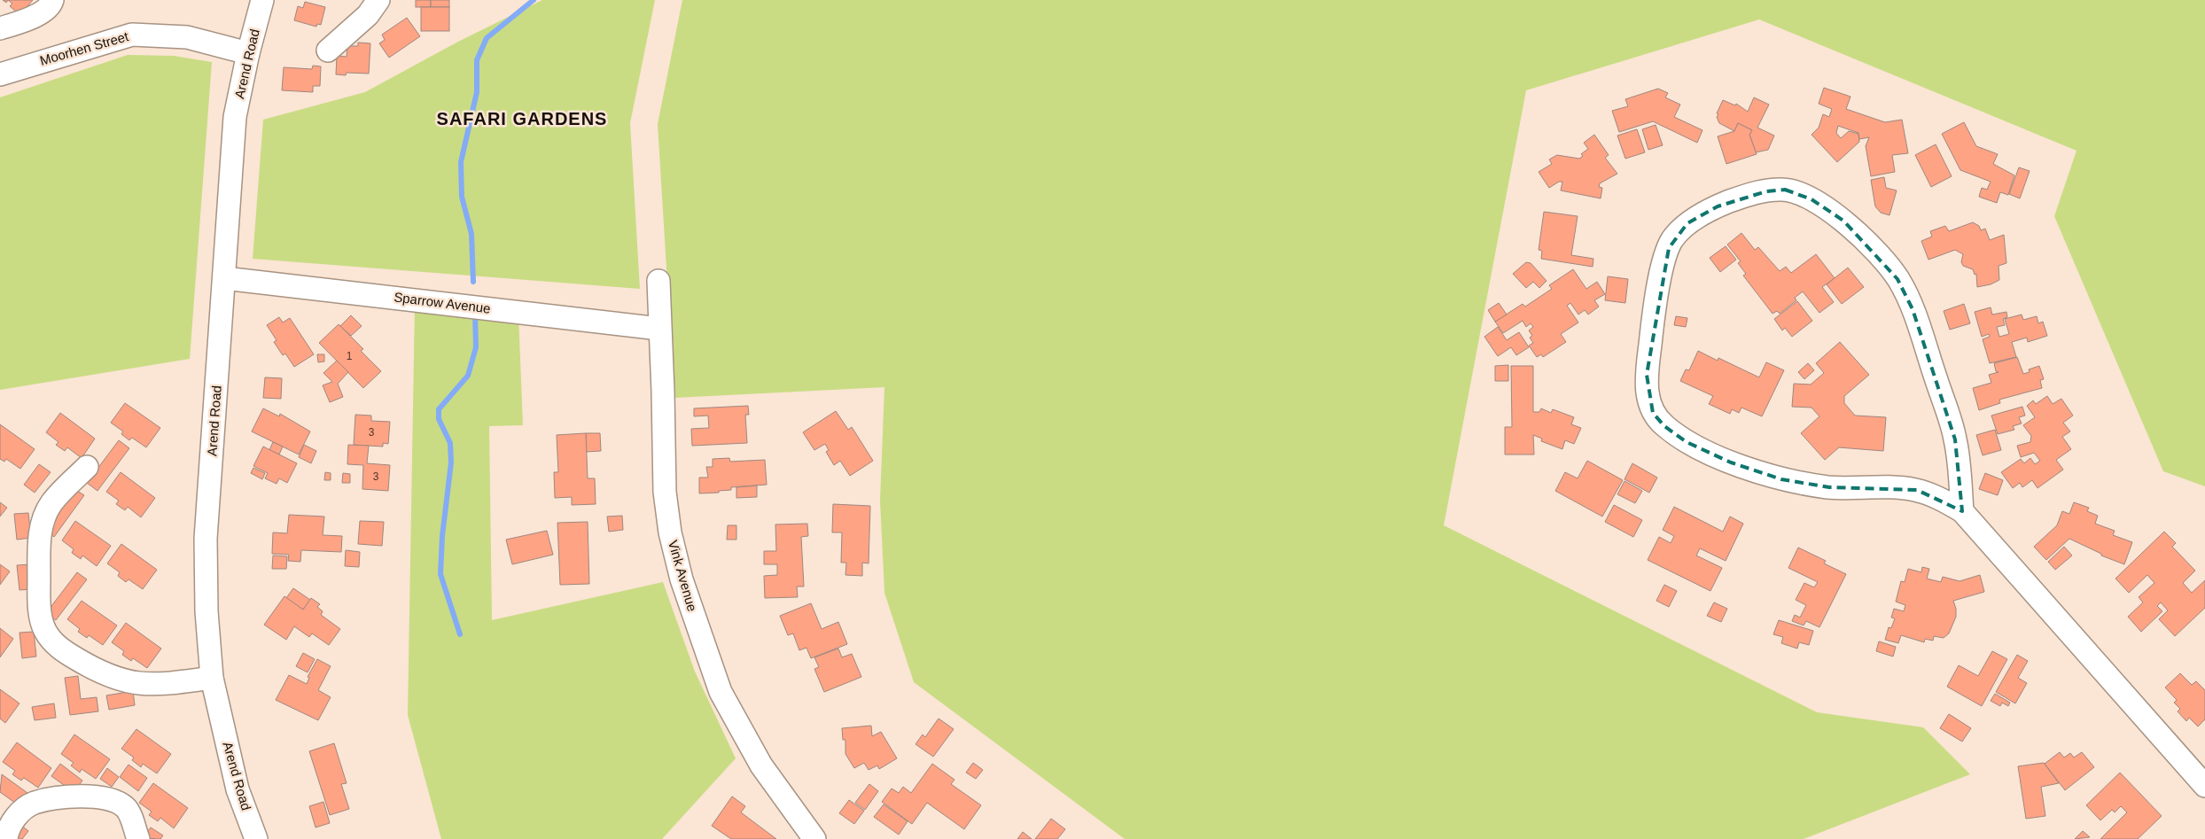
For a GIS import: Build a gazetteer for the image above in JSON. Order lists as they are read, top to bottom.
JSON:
{
  "streets": {
    "street": [
      "Moorhen Street",
      "Arend Road",
      "Sparrow Avenue",
      "Vink Avenue"
    ]
  },
  "crossings": [
    ["Moorhen Street", "Arend Road"],
    ["Arend Road", "Sparrow Avenue"],
    ["Sparrow Avenue", "Vink Avenue"]
  ],
  "districts": ["SAFARI GARDENS"],
  "house_numbers": ["1", "3", "3"]
}
